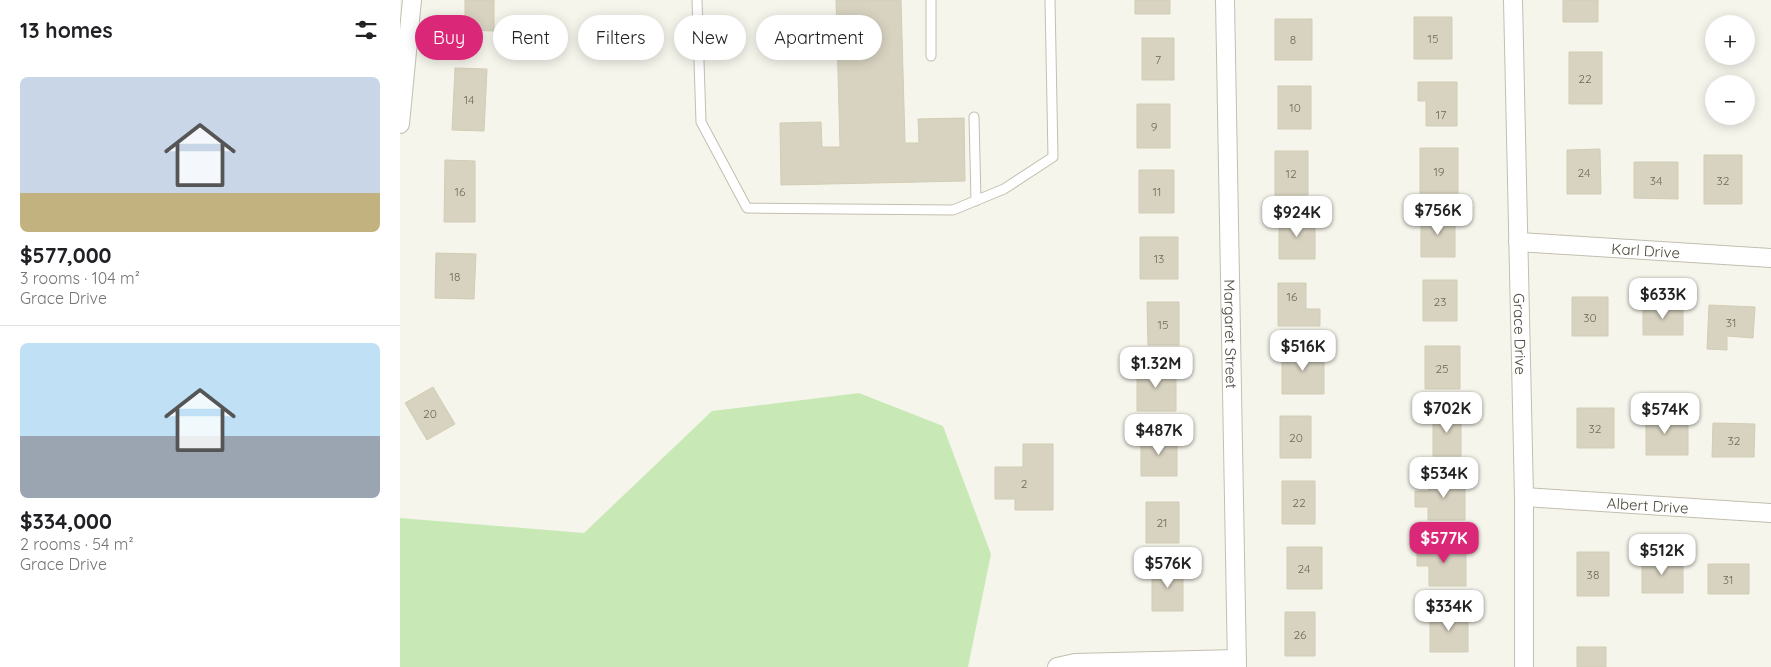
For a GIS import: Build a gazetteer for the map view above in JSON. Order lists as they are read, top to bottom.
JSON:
{
  "streets": {
    "street": [
      "Karl Drive",
      "Grace Drive",
      "Margaret Street",
      "Albert Drive"
    ]
  },
  "crossings": [
    ["Karl Drive", "Grace Drive"],
    ["Grace Drive", "Albert Drive"]
  ],
  "house_numbers": [
    "15",
    "8",
    "7",
    "22",
    "14",
    "10",
    "17",
    "9",
    "19",
    "24",
    "12",
    "34",
    "32",
    "16",
    "11",
    "13",
    "18",
    "16",
    "23",
    "30",
    "31",
    "15",
    "25",
    "20",
    "32",
    "20",
    "32",
    "2",
    "22",
    "21",
    "24",
    "38",
    "31",
    "26"
  ],
  "page": {
    "heading": "13 homes",
    "map_buttons": ["+", "−"],
    "chip": [
      "Buy",
      "Rent",
      "Filters",
      "New",
      "Apartment"
    ],
    "list": [
      {
        "name": "$577,000",
        "note": "3 rooms · 104 m² · Grace Drive"
      },
      {
        "name": "$334,000",
        "note": "2 rooms · 54 m² · Grace Drive"
      }
    ],
    "price": [
      "$756K",
      "$924K",
      "$633K",
      "$516K",
      "$1.32M",
      "$702K",
      "$574K",
      "$487K",
      "$534K",
      "$577K",
      "$512K",
      "$576K",
      "$334K"
    ]
  }
}
